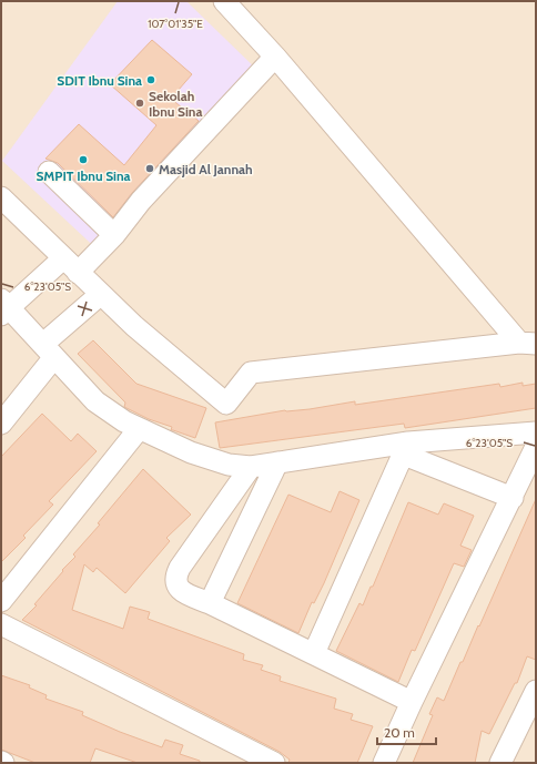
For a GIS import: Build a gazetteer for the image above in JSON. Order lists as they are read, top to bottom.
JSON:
{
  "places": [
    "SDIT Ibnu Sina",
    "Sekolah Ibnu Sina",
    "SMPIT Ibnu Sina",
    "Masjid Al Jannah"
  ],
  "scale_bar": "20 m",
  "coordinates": ["107°01'35\"E", "6°23'05\"S"]
}
